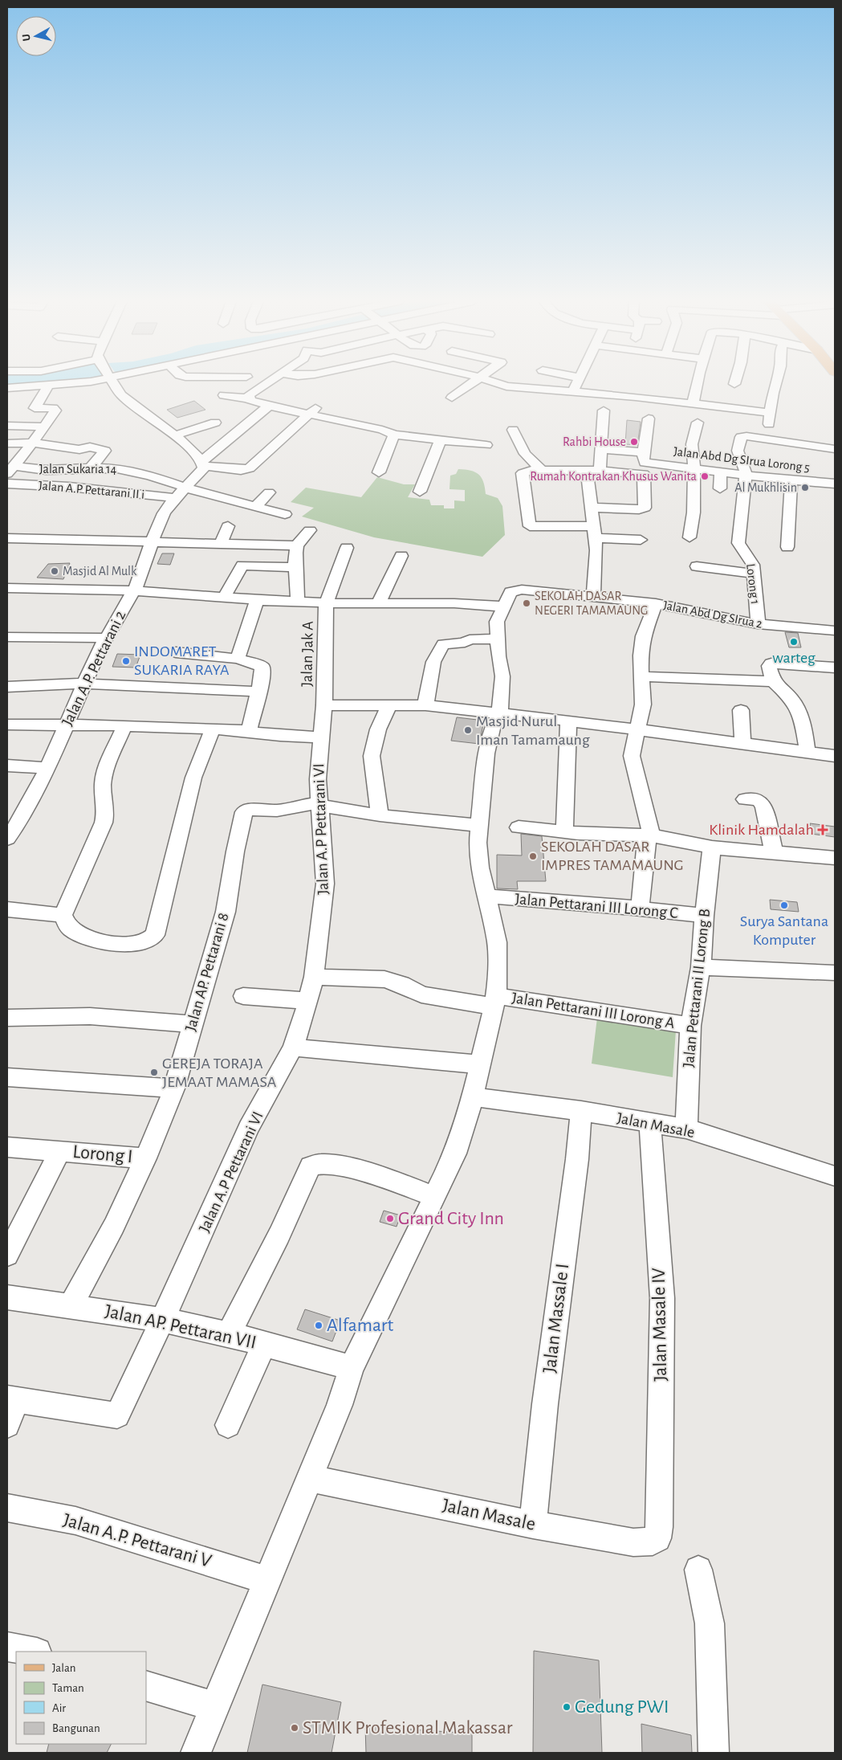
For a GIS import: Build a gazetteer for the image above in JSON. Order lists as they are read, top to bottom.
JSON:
{
  "streets": {
    "street": [
      "Jalan Abd Dg SIrua Lorong 5",
      "Jalan Sukaria 14",
      "Jalan A.P Pettarani II i",
      "Lorong 1",
      "Jalan Abd Dg SIrua 2",
      "Jalan Jak A",
      "Jalan A.P. Pettarani 2",
      "Jalan A.P Pettarani VI",
      "Jalan Pettarani III Lorong C",
      "Jalan AP. Pettarani 8",
      "Jalan Pettarani II Lorong B",
      "Jalan Pettarani III Lorong A",
      "Jalan Masale",
      "Lorong I",
      "Jalan Massale I",
      "Jalan Masale IV",
      "Jalan AP. Pettaran VII",
      "Jalan A.P. Pettarani V"
    ]
  },
  "crossings": [
    ["Jalan Abd Dg SIrua Lorong 5", "Lorong 1"],
    ["Jalan Sukaria 14", "Jalan A.P. Pettarani 2"],
    ["Jalan A.P Pettarani II i", "Jalan A.P. Pettarani 2"],
    ["Lorong 1", "Jalan Abd Dg SIrua 2"],
    ["Jalan Abd Dg SIrua 2", "Jalan Pettarani III Lorong C"],
    ["Jalan Abd Dg SIrua 2", "Jalan Pettarani III Lorong A"],
    ["Jalan Abd Dg SIrua 2", "Jalan Masale"],
    ["Jalan Abd Dg SIrua 2", "Jalan AP. Pettaran VII"],
    ["Jalan Abd Dg SIrua 2", "Jalan A.P. Pettarani V"],
    ["Jalan Jak A", "Jalan A.P Pettarani VI"],
    ["Jalan A.P Pettarani VI", "Jalan AP. Pettarani 8"],
    ["Jalan A.P Pettarani VI", "Jalan Pettarani III Lorong A"],
    ["Jalan A.P Pettarani VI", "Jalan AP. Pettaran VII"],
    ["Jalan Pettarani III Lorong C", "Jalan Pettarani II Lorong B"],
    ["Jalan AP. Pettarani 8", "Lorong I"],
    ["Jalan AP. Pettarani 8", "Jalan AP. Pettaran VII"],
    ["Jalan Pettarani II Lorong B", "Jalan Pettarani III Lorong A"],
    ["Jalan Pettarani II Lorong B", "Jalan Masale"],
    ["Jalan Masale", "Jalan Massale I"],
    ["Jalan Masale", "Jalan Masale IV"]
  ],
  "places": {
    "other": [
      "Rahbi House",
      "Rumah Kontrakan Khusus Wanita",
      "Al Mukhlisin",
      "Masjid Al Mulk",
      "SEKOLAH DASAR NEGERI TAMAMAUNG",
      "warteg",
      "INDOMARET SUKARIA RAYA",
      "Masjid Nurul Iman Tamamaung",
      "SEKOLAH DASAR IMPRES TAMAMAUNG",
      "Surya Santana Komputer",
      "GEREJA TORAJA JEMAAT MAMASA",
      "Grand City Inn",
      "Alfamart",
      "Gedung PWI",
      "STMIK Profesional Makassar"
    ],
    "health": ["Klinik Hamdalah"]
  },
  "legend": [
    "Jalan",
    "Taman",
    "Air",
    "Bangunan"
  ],
  "north": "left"
}
